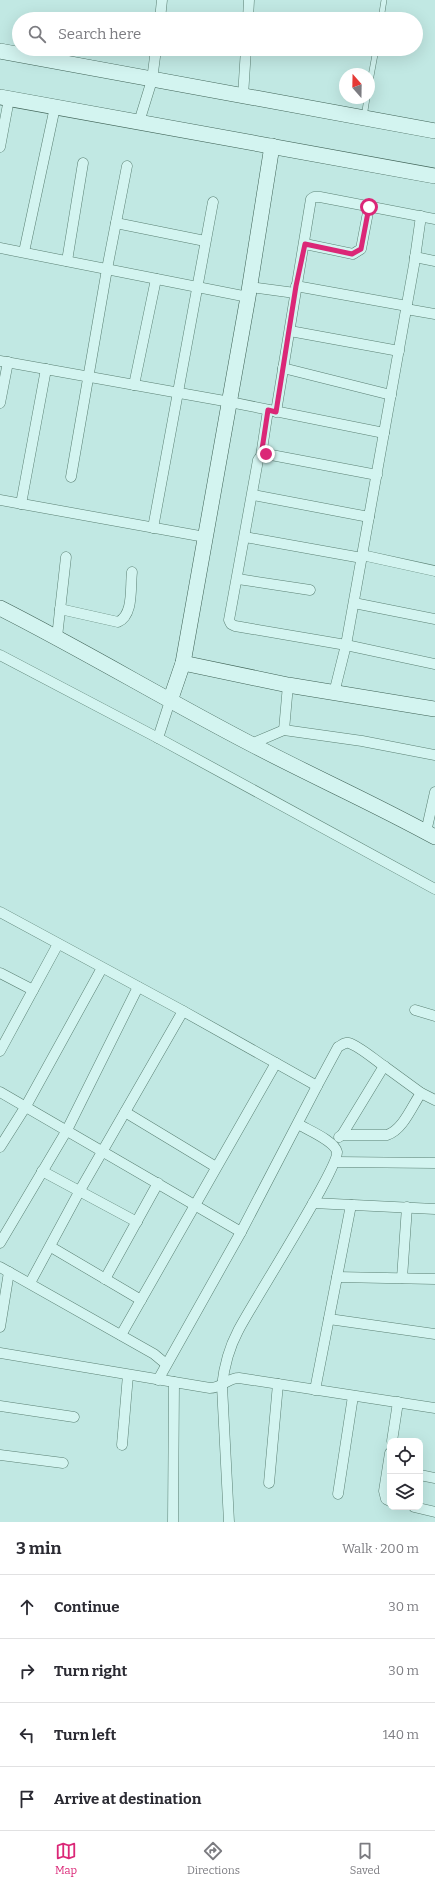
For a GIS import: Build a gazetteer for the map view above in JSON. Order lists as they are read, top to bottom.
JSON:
{
  "north": "top",
  "page": {
    "search": "Search here",
    "heading": ["3 min", "Walk · 200 m"],
    "list": [
      ["Continue", "30 m"],
      ["Turn right", "30 m"],
      ["Turn left", "140 m"],
      "Arrive at destination"
    ],
    "nav": ["Map", "Directions", "Saved"]
  }
}
